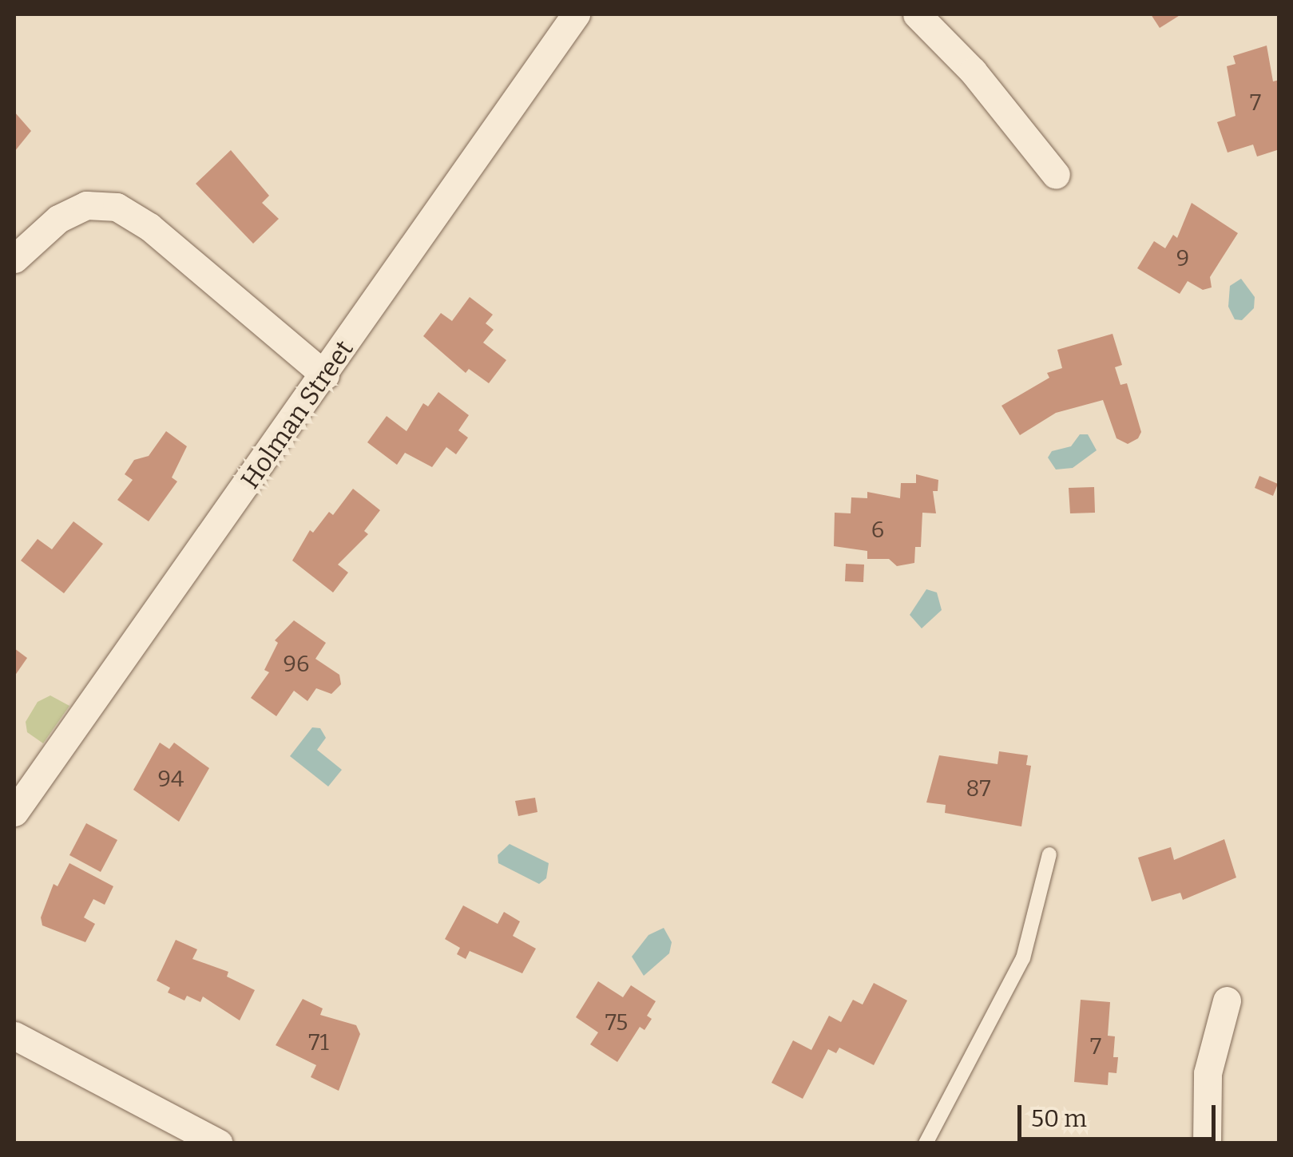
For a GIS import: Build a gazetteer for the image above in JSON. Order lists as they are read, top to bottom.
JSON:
{
  "streets": {
    "street": ["Holman Street"]
  },
  "house_numbers": [
    "7",
    "9",
    "6",
    "96",
    "94",
    "87",
    "75",
    "71",
    "7"
  ],
  "scale_bar": "50 m"
}
